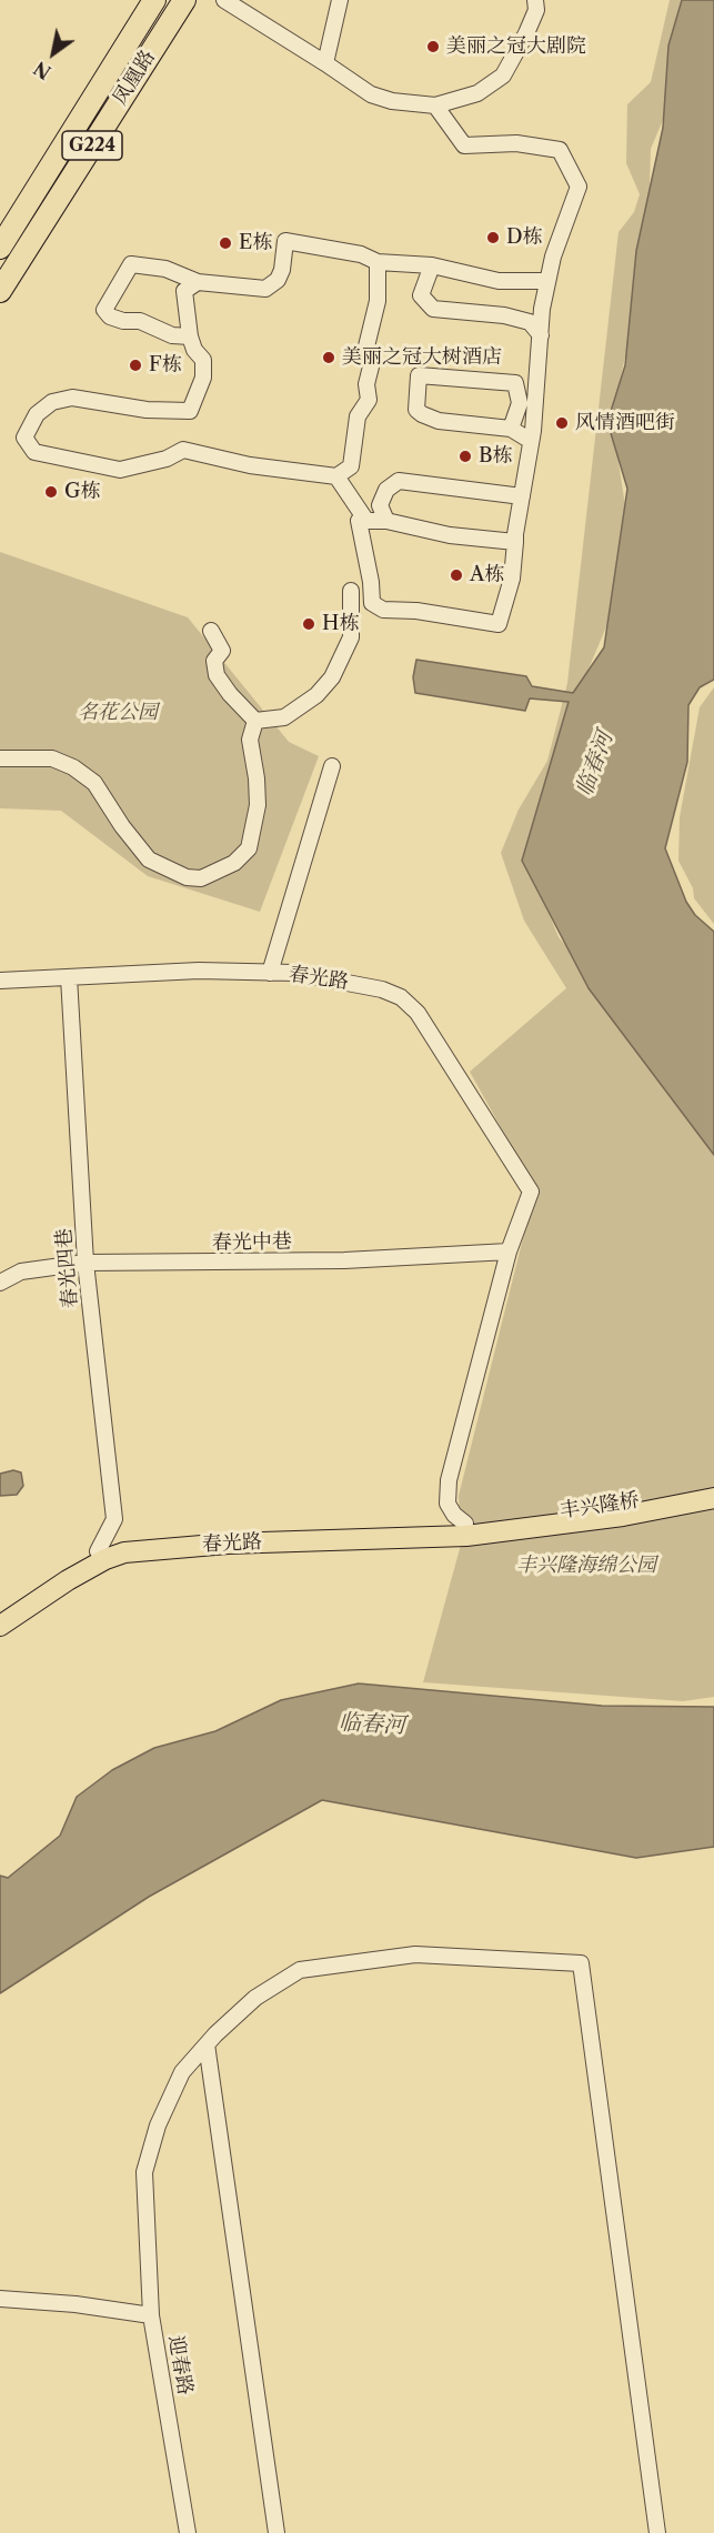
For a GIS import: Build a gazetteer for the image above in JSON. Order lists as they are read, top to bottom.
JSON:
{
  "streets": {
    "highway": ["凤凰路", "G224"],
    "main road": ["春光路", "丰兴隆桥"],
    "street": ["春光中巷", "春光四巷", "迎春路"]
  },
  "crossings": [
    ["春光路", "春光中巷"],
    ["春光路", "春光四巷"],
    ["春光路", "丰兴隆桥"],
    ["春光中巷", "春光四巷"]
  ],
  "water": ["临春河"],
  "parks": ["名花公园", "丰兴隆海绵公园"],
  "places": [
    "美丽之冠大剧院",
    "D栋",
    "E栋",
    "美丽之冠大树酒店",
    "F栋",
    "风情酒吧街",
    "B栋",
    "G栋",
    "A栋",
    "H栋"
  ],
  "north": "bottom left"
}
